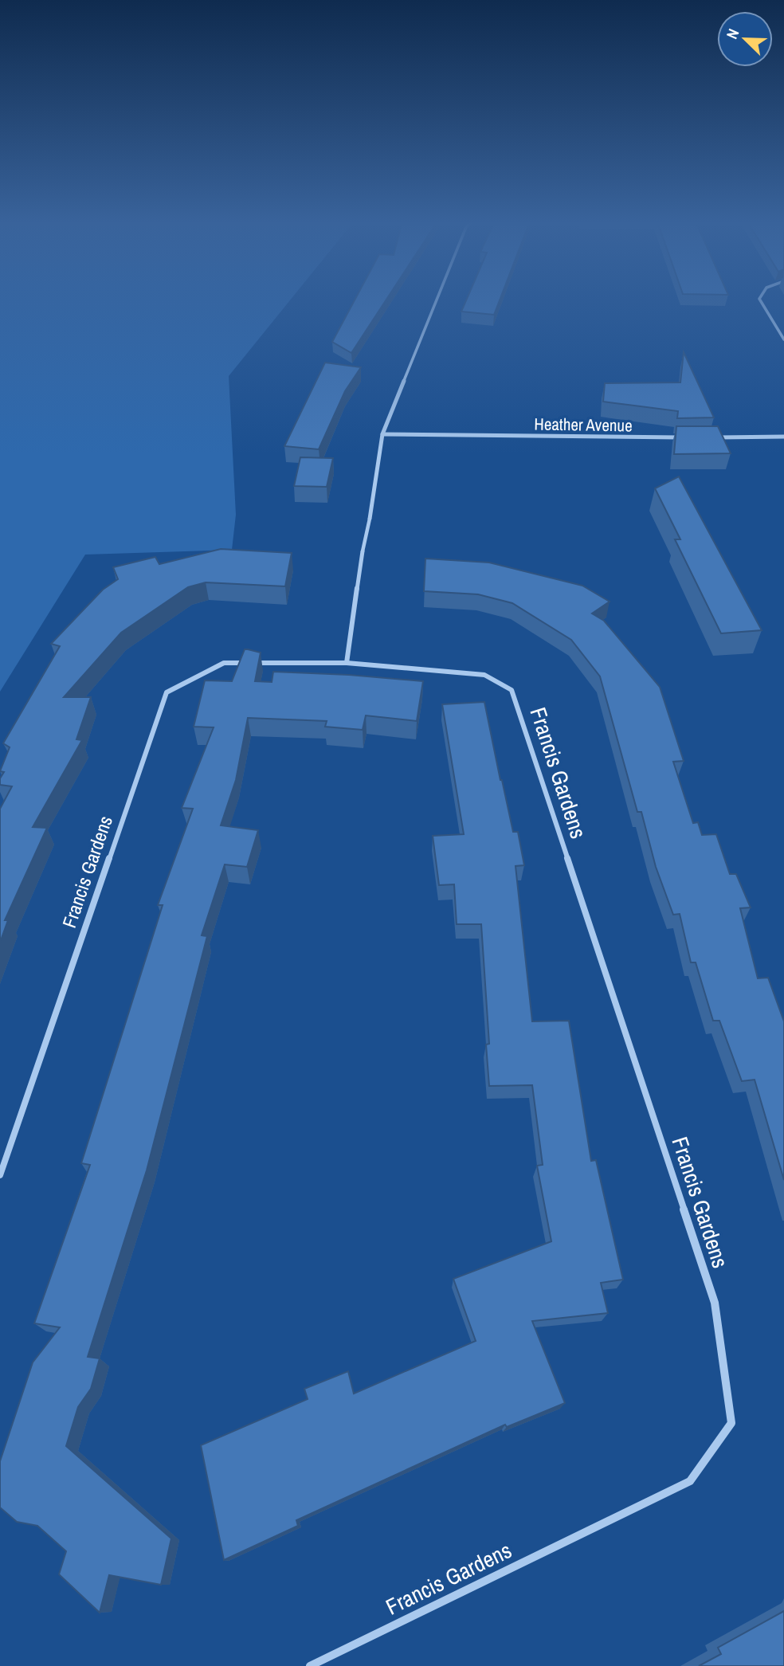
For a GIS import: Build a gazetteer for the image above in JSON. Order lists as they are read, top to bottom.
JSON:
{
  "streets": {
    "street": ["Heather Avenue", "Francis Gardens"]
  },
  "north": "top left"
}
